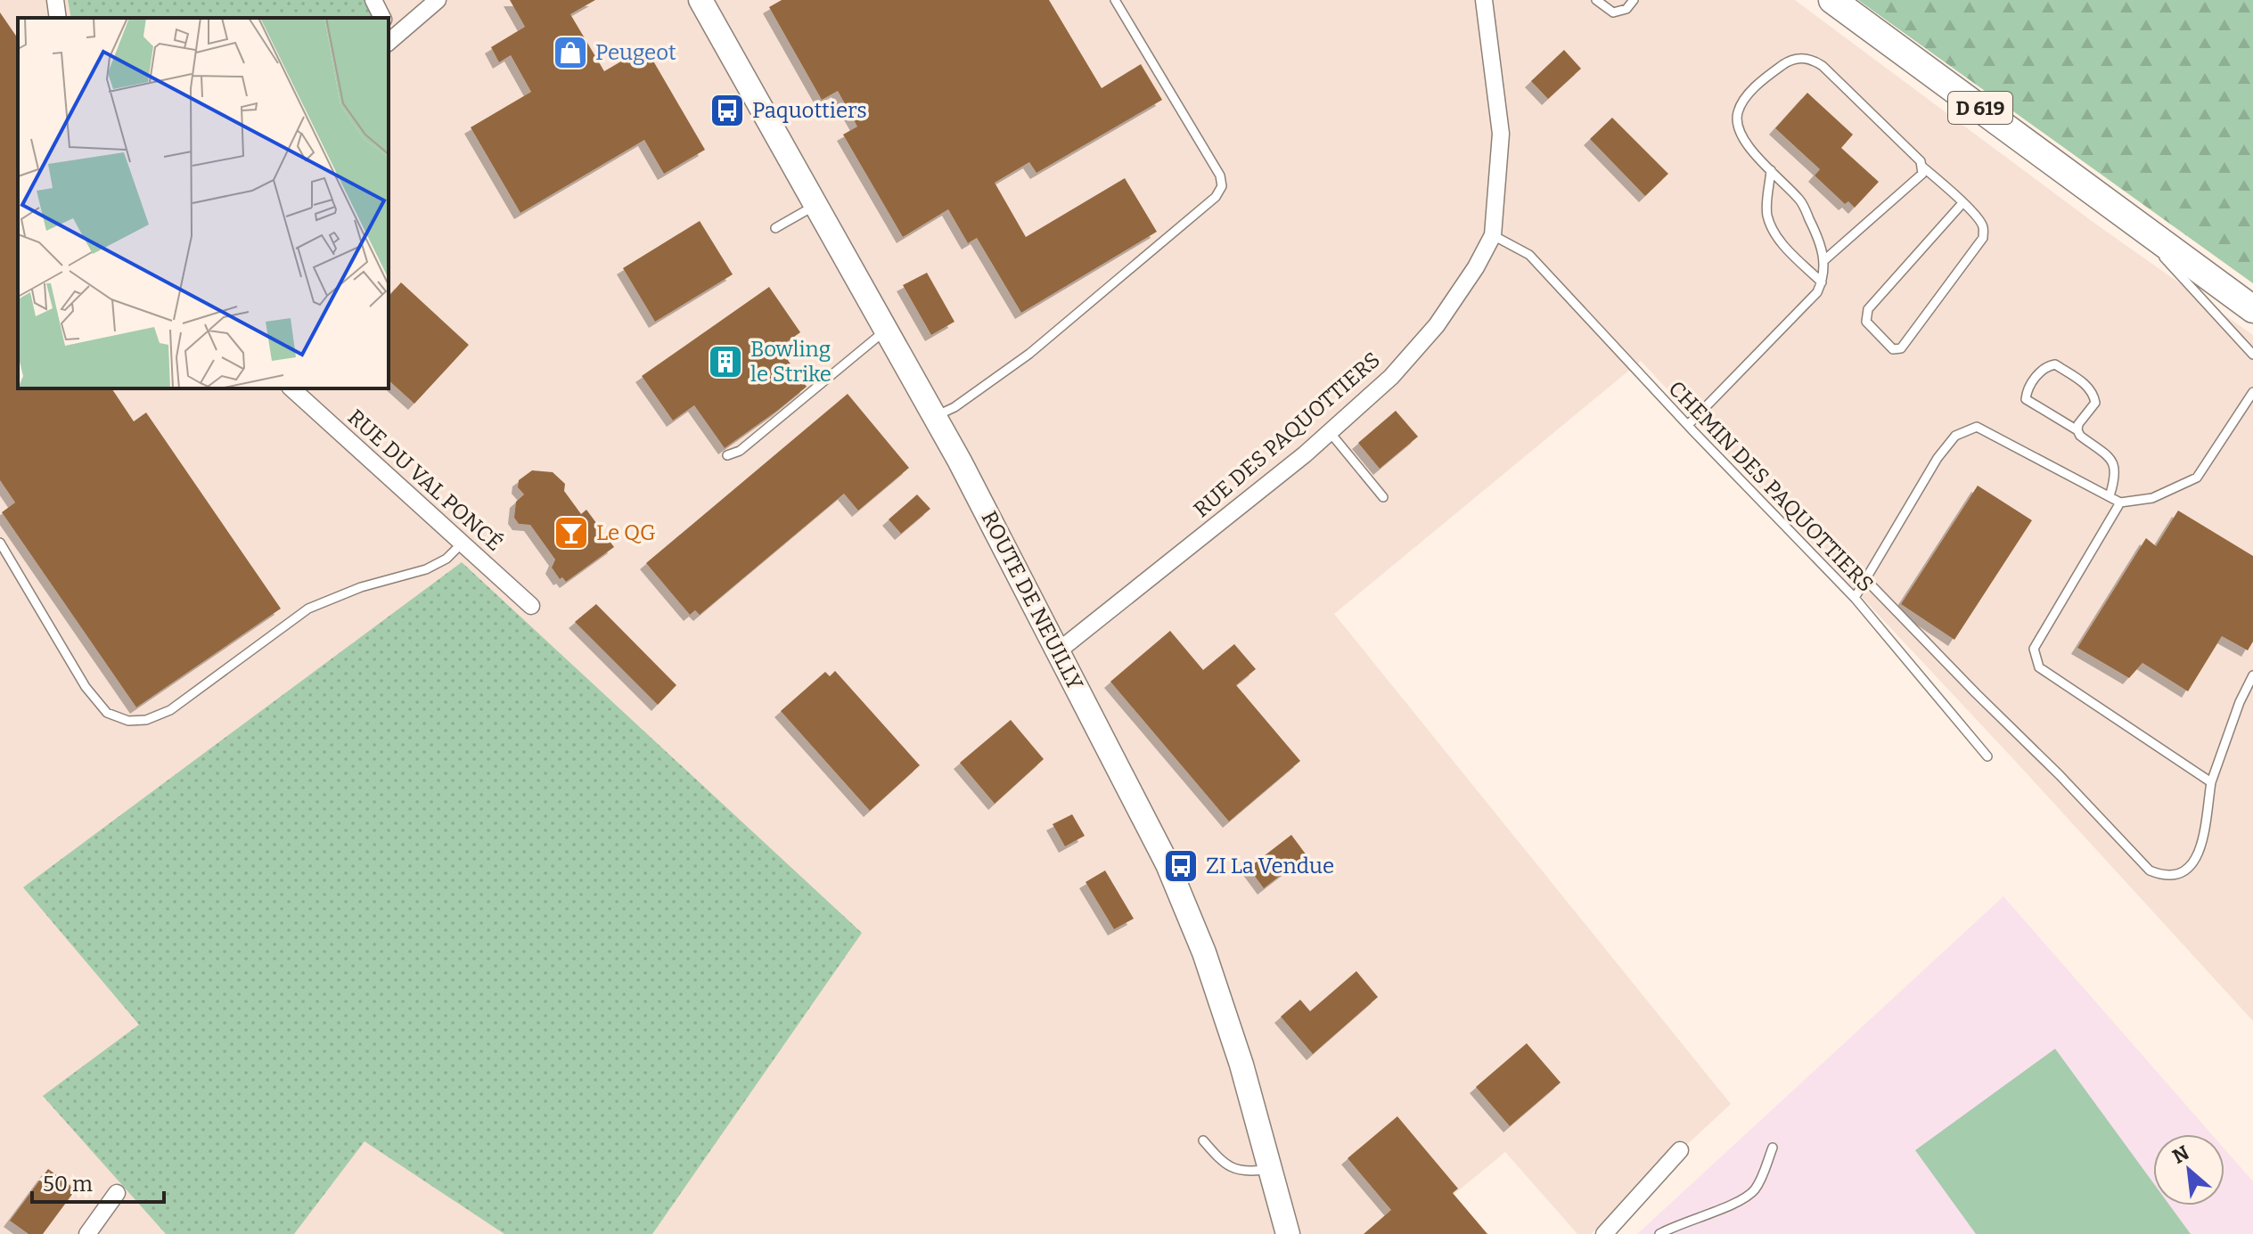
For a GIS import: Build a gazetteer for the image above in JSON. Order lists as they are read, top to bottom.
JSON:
{
  "streets": {
    "main road": ["D 619", "ROUTE DE NEUILLY"],
    "street": ["RUE DES PAQUOTTIERS", "RUE DU VAL PONCÉ"],
    "lane": ["CHEMIN DES PAQUOTTIERS"]
  },
  "crossings": [
    ["RUE DES PAQUOTTIERS", "CHEMIN DES PAQUOTTIERS"],
    ["RUE DES PAQUOTTIERS", "ROUTE DE NEUILLY"]
  ],
  "places": {
    "shop": ["Peugeot"],
    "bus stop": ["Paquottiers", "ZI La Vendue"],
    "building": ["Bowling le Strike"],
    "bar": ["Le QG"]
  },
  "scale_bar": "50 m",
  "north": "top left"
}
